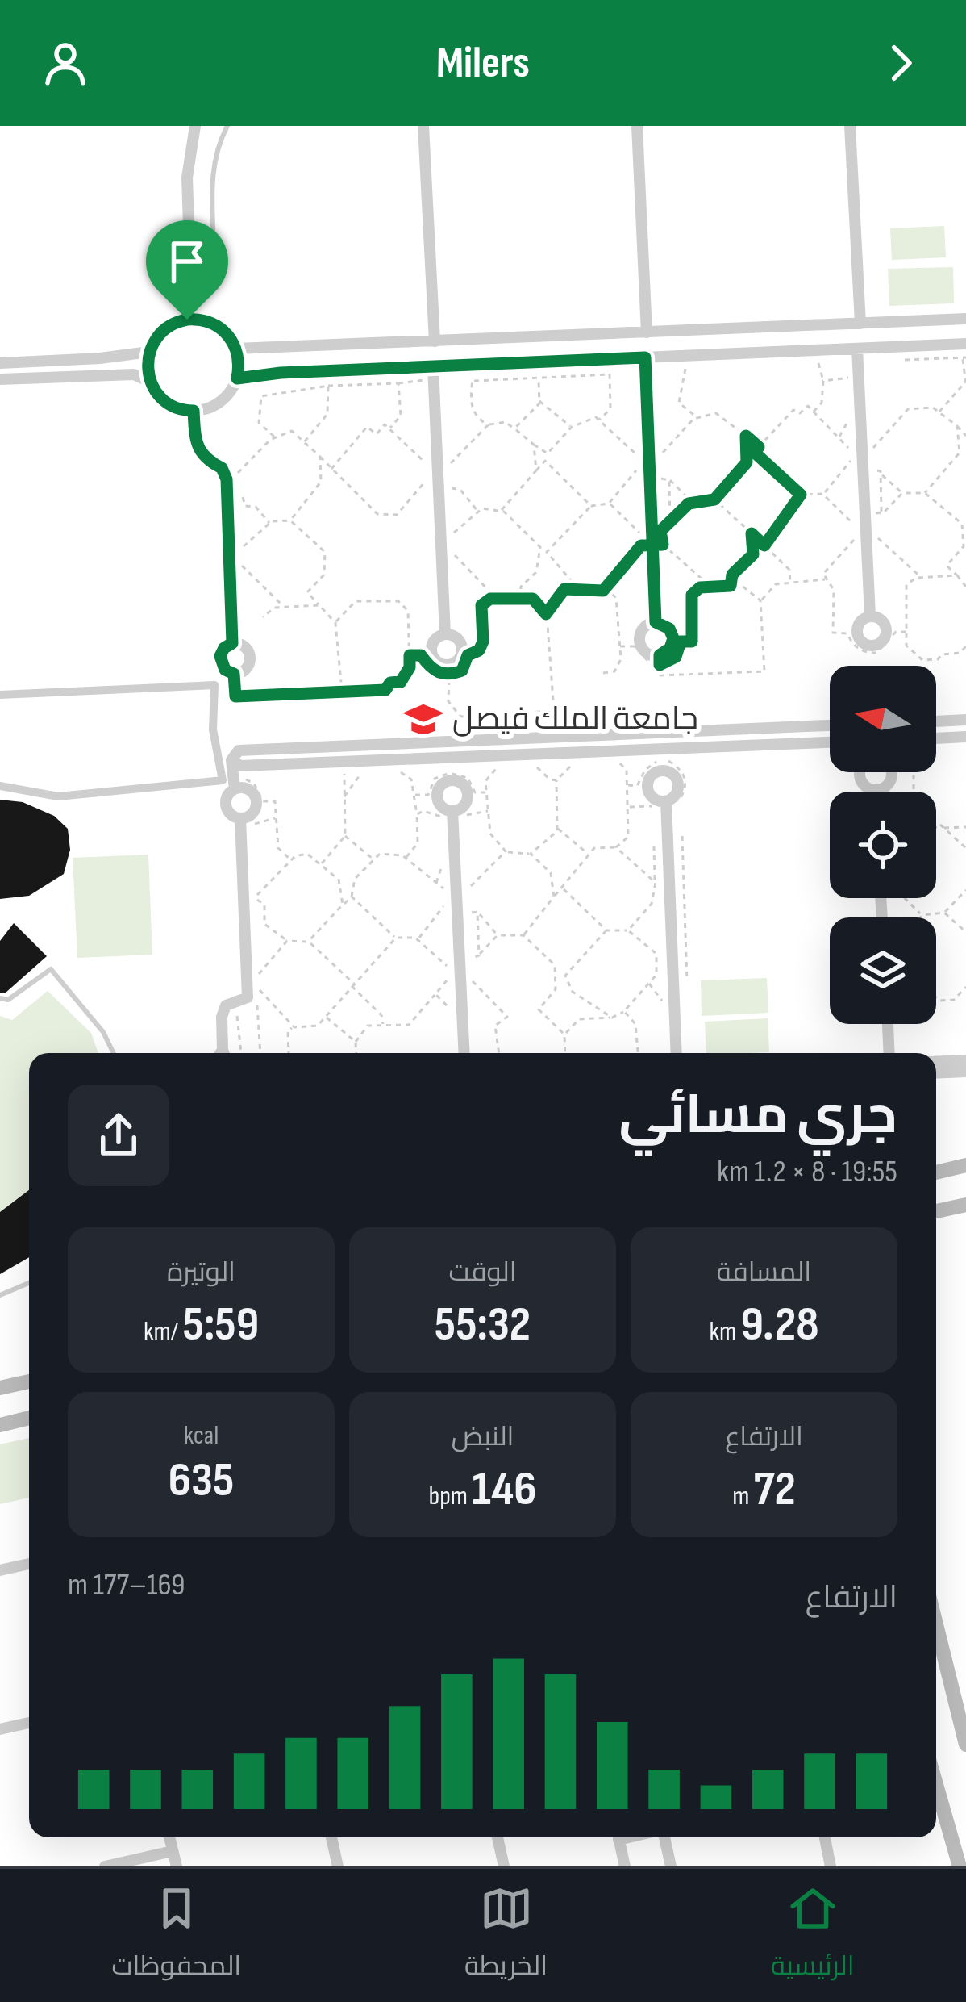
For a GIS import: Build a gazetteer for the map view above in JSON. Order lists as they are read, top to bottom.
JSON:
{
  "places": {
    "school or university": ["جامعة الملك فيصل"]
  },
  "north": "left",
  "page": {
    "header": "Milers",
    "heading": ["جري مسائي", "19:55 · 8 × 1.2 km"],
    "stats": [
      ["المسافة", "9.28 km"],
      ["الوقت", "55:32"],
      ["الوتيرة", "5:59 /km"],
      ["الارتفاع", "72 m"],
      ["النبض", "146 bpm"],
      ["kcal", "635"]
    ],
    "chart": ["الارتفاع", "169–177 m"],
    "tabs": ["الرئيسية", "الخريطة", "المحفوظات"]
  }
}
